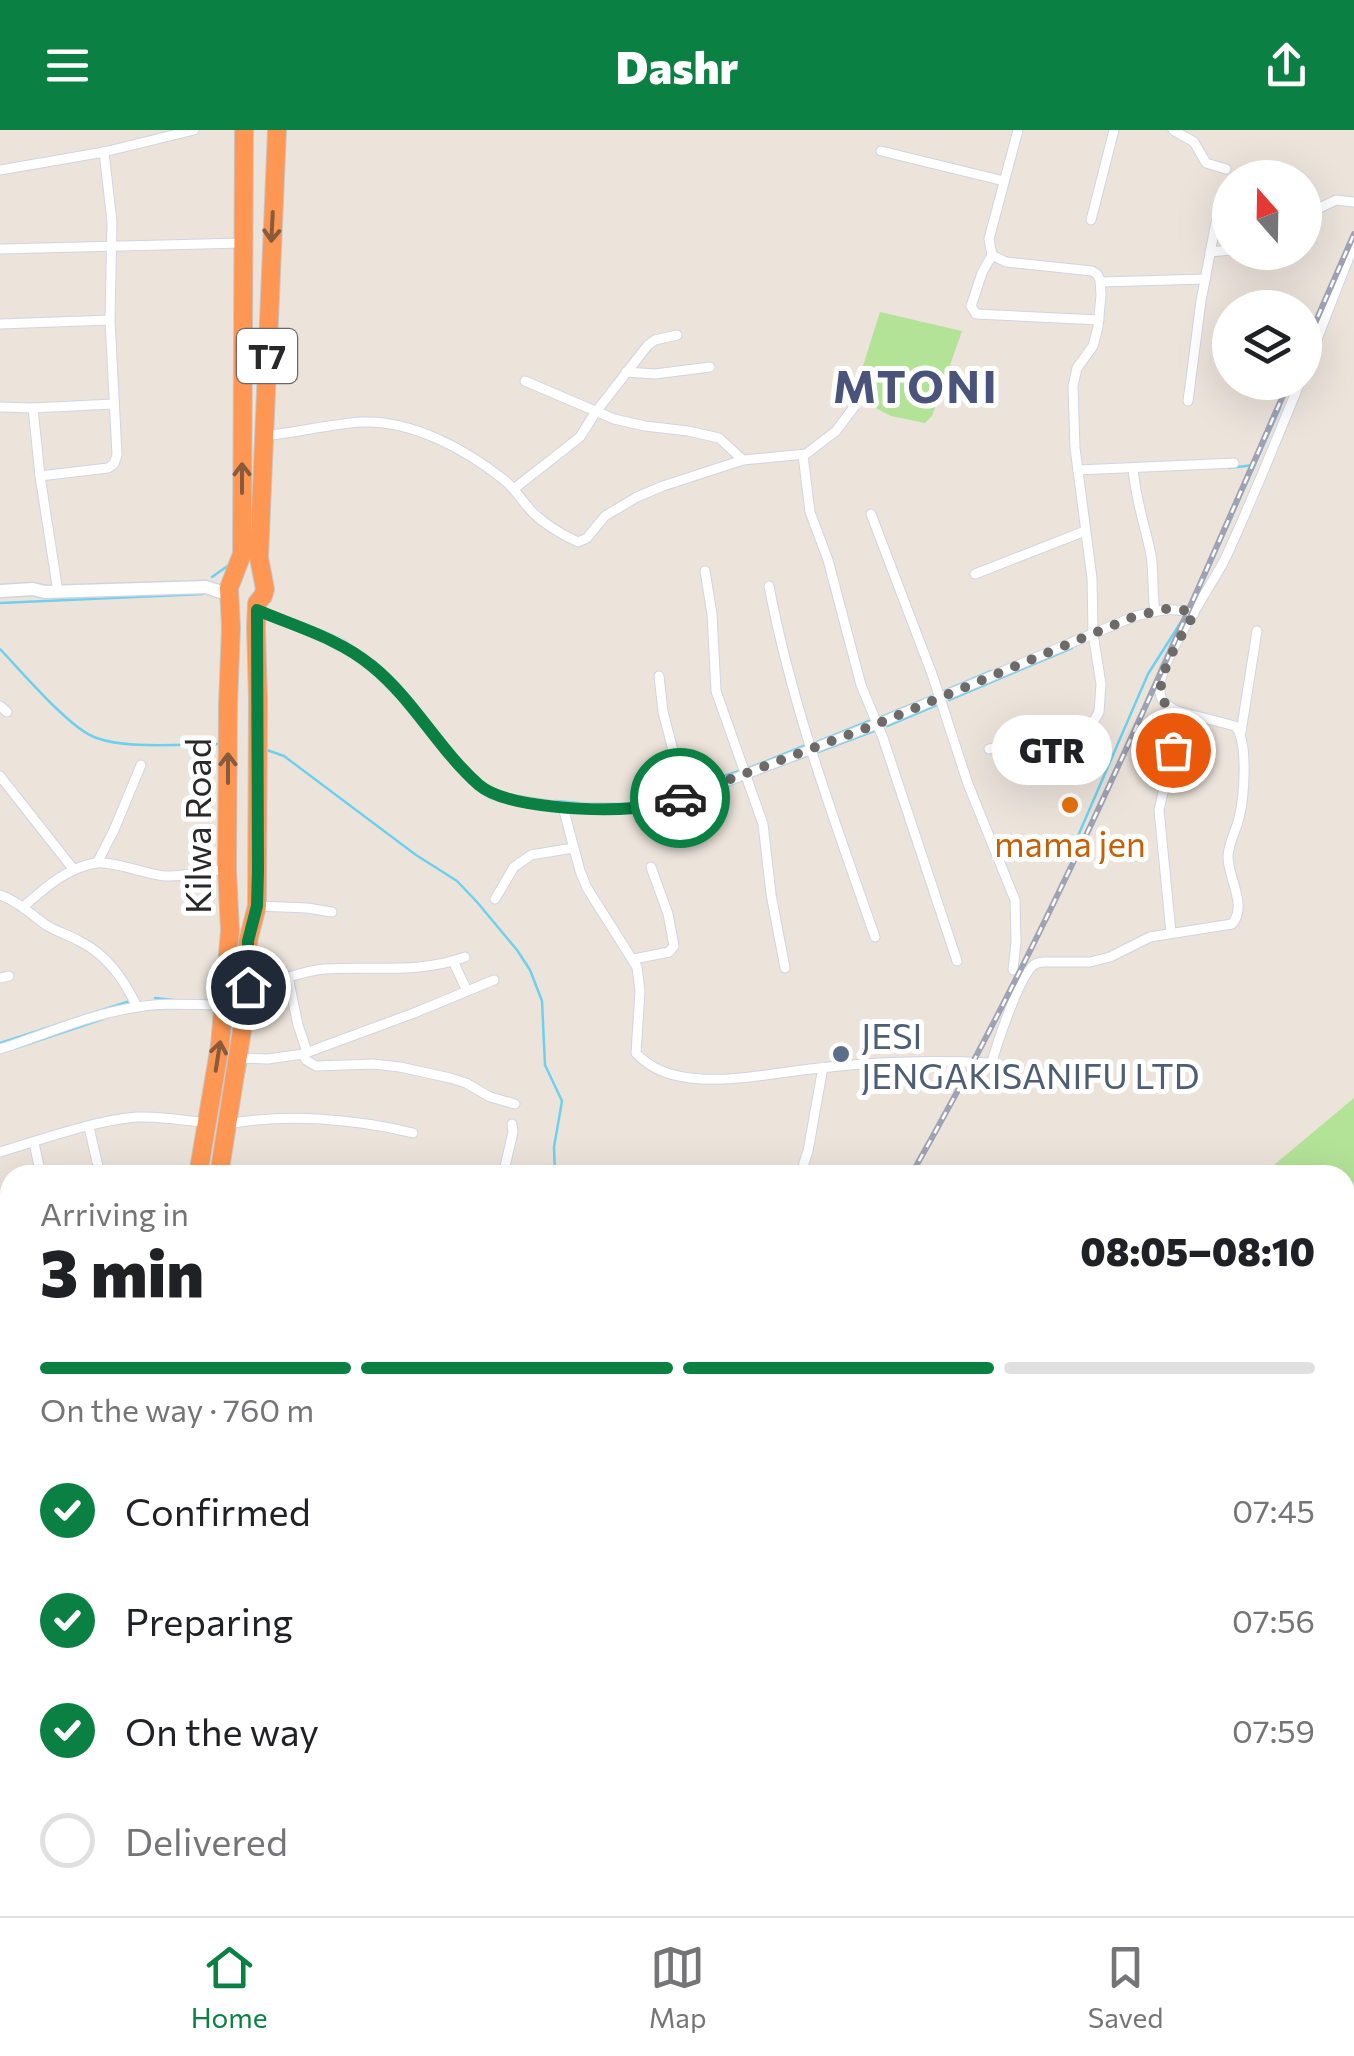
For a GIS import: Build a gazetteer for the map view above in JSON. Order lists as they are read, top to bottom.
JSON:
{
  "streets": {
    "highway": ["T7", "Kilwa Road"]
  },
  "crossings": [
    ["T7", "Kilwa Road"]
  ],
  "districts": ["MTONI"],
  "places": ["GTR", "mama jen", "JESI JENGAKISANIFU LTD"],
  "north": "top",
  "page": {
    "header": "Dashr",
    "bubble": "GTR",
    "heading": ["3 min", "Arriving in", "08:05–08:10"],
    "bar": "On the way · 760 m",
    "list": [
      ["Confirmed", "07:45"],
      ["Preparing", "07:56"],
      ["On the way", "07:59"],
      "Delivered"
    ],
    "tabs": ["Home", "Map", "Saved"]
  }
}
